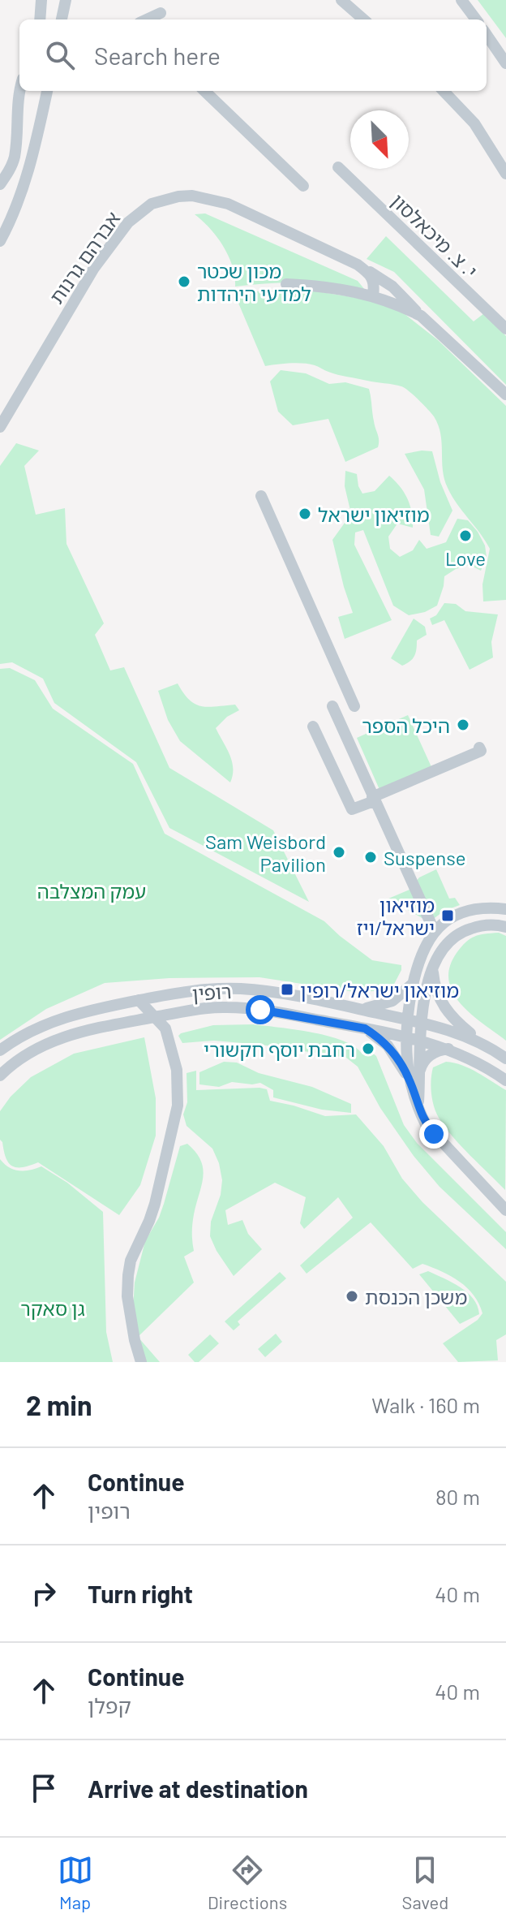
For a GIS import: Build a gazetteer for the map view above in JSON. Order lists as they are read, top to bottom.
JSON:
{
  "streets": {
    "street": ["י. צ. מיכאלסון", "אברהם גרנות", "רופין"]
  },
  "parks": ["עמק המצלבה", "גן סאקר"],
  "places": {
    "other": [
      "מכון שכטר למדעי היהדות",
      "מוזיאון ישראל",
      "Love",
      "היכל הספר",
      "Sam Weisbord Pavilion",
      "Suspense",
      "רחבת יוסף חקשורי",
      "משכן הכנסת"
    ],
    "transit": ["מוזיאון ישראל/ויז", "מוזיאון ישראל/רופין"]
  },
  "north": "bottom right",
  "page": {
    "search": "Search here",
    "heading": ["2 min", "Walk · 160 m"],
    "list": [
      ["Continue", "רופין", "80 m"],
      ["Turn right", "40 m"],
      ["Continue", "קפלן", "40 m"],
      "Arrive at destination"
    ],
    "nav": ["Map", "Directions", "Saved"]
  }
}
